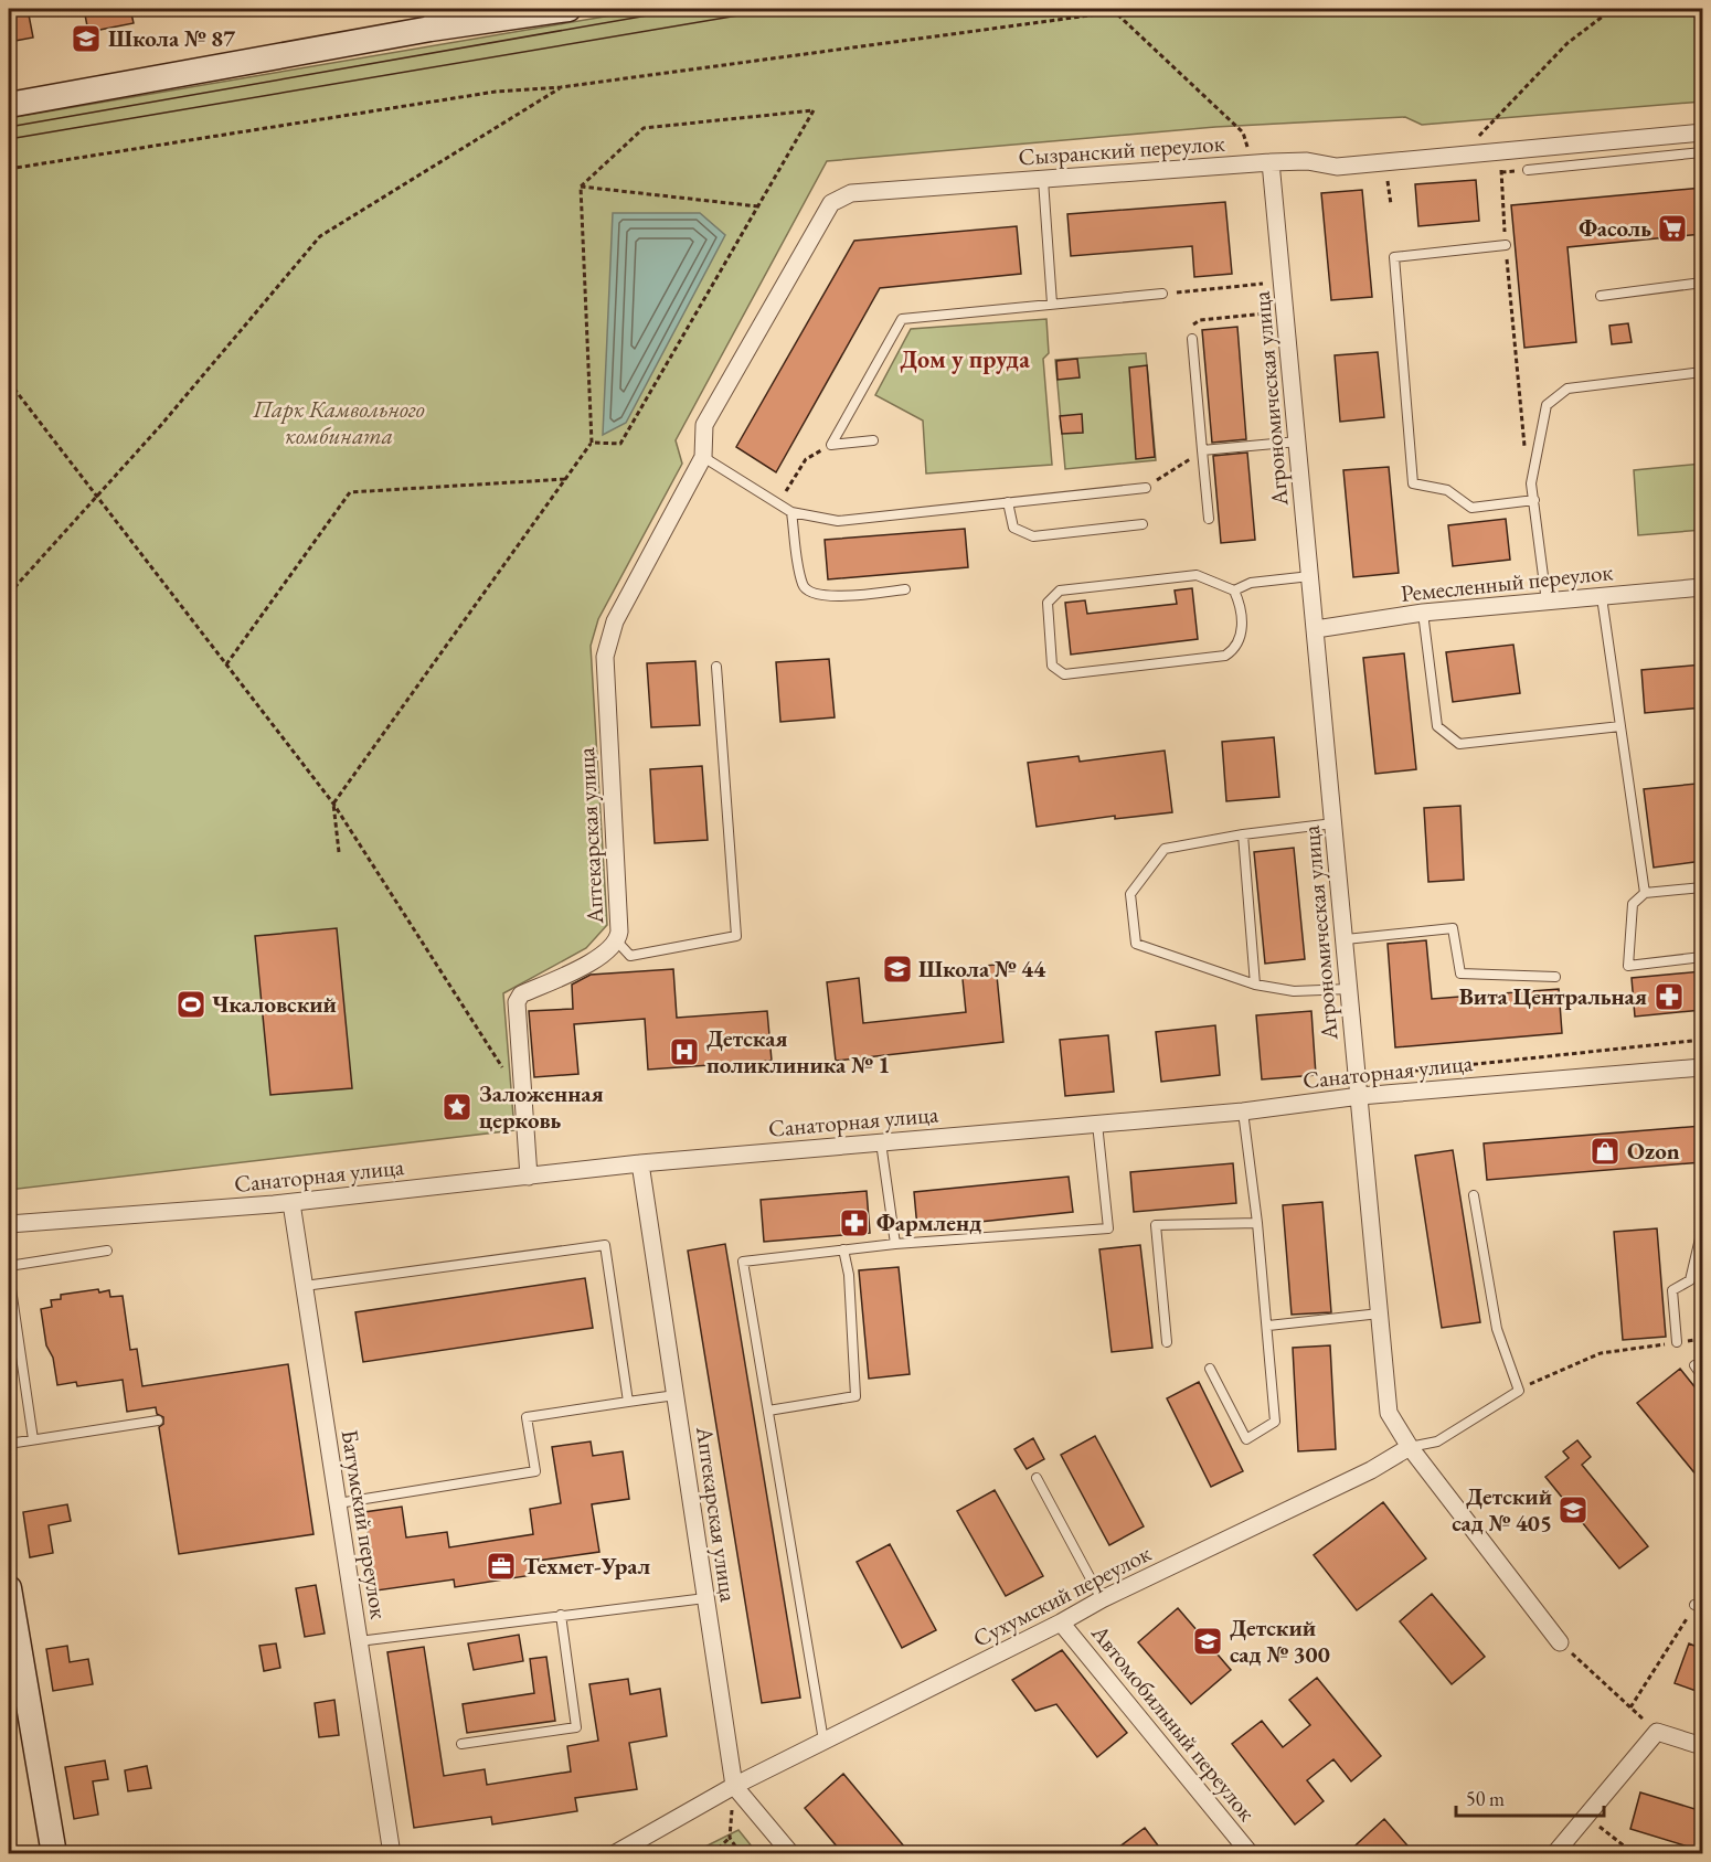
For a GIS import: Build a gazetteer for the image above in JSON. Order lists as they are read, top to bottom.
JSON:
{
  "streets": {
    "street": [
      "Сызранский переулок",
      "Агрономическая улица",
      "Ремесленный переулок",
      "Аптекарская улица",
      "Санаторная улица",
      "Батумский переулок",
      "Сухумский переулок",
      "Автомобильный переулок"
    ]
  },
  "crossings": [
    ["Сызранский переулок", "Агрономическая улица"],
    ["Сызранский переулок", "Аптекарская улица"],
    ["Агрономическая улица", "Ремесленный переулок"],
    ["Агрономическая улица", "Санаторная улица"],
    ["Агрономическая улица", "Сухумский переулок"],
    ["Аптекарская улица", "Санаторная улица"],
    ["Аптекарская улица", "Сухумский переулок"],
    ["Санаторная улица", "Батумский переулок"],
    ["Сухумский переулок", "Автомобильный переулок"]
  ],
  "districts": ["Дом у пруда"],
  "parks": ["Парк Камвольного комбината"],
  "places": {
    "school or university": [
      "Школа № 87",
      "Школа № 44",
      "Детский сад № 405",
      "Детский сад № 300"
    ],
    "supermarket": ["Фасоль"],
    "pharmacy": ["Вита Центральная", "Фармленд"],
    "sports": ["Чкаловский"],
    "hospital": ["Детская поликлиника № 1"],
    "place": ["Заложенная церковь"],
    "shop": ["Ozon"],
    "office": ["Техмет-Урал"]
  },
  "scale_bar": "50 m"
}
